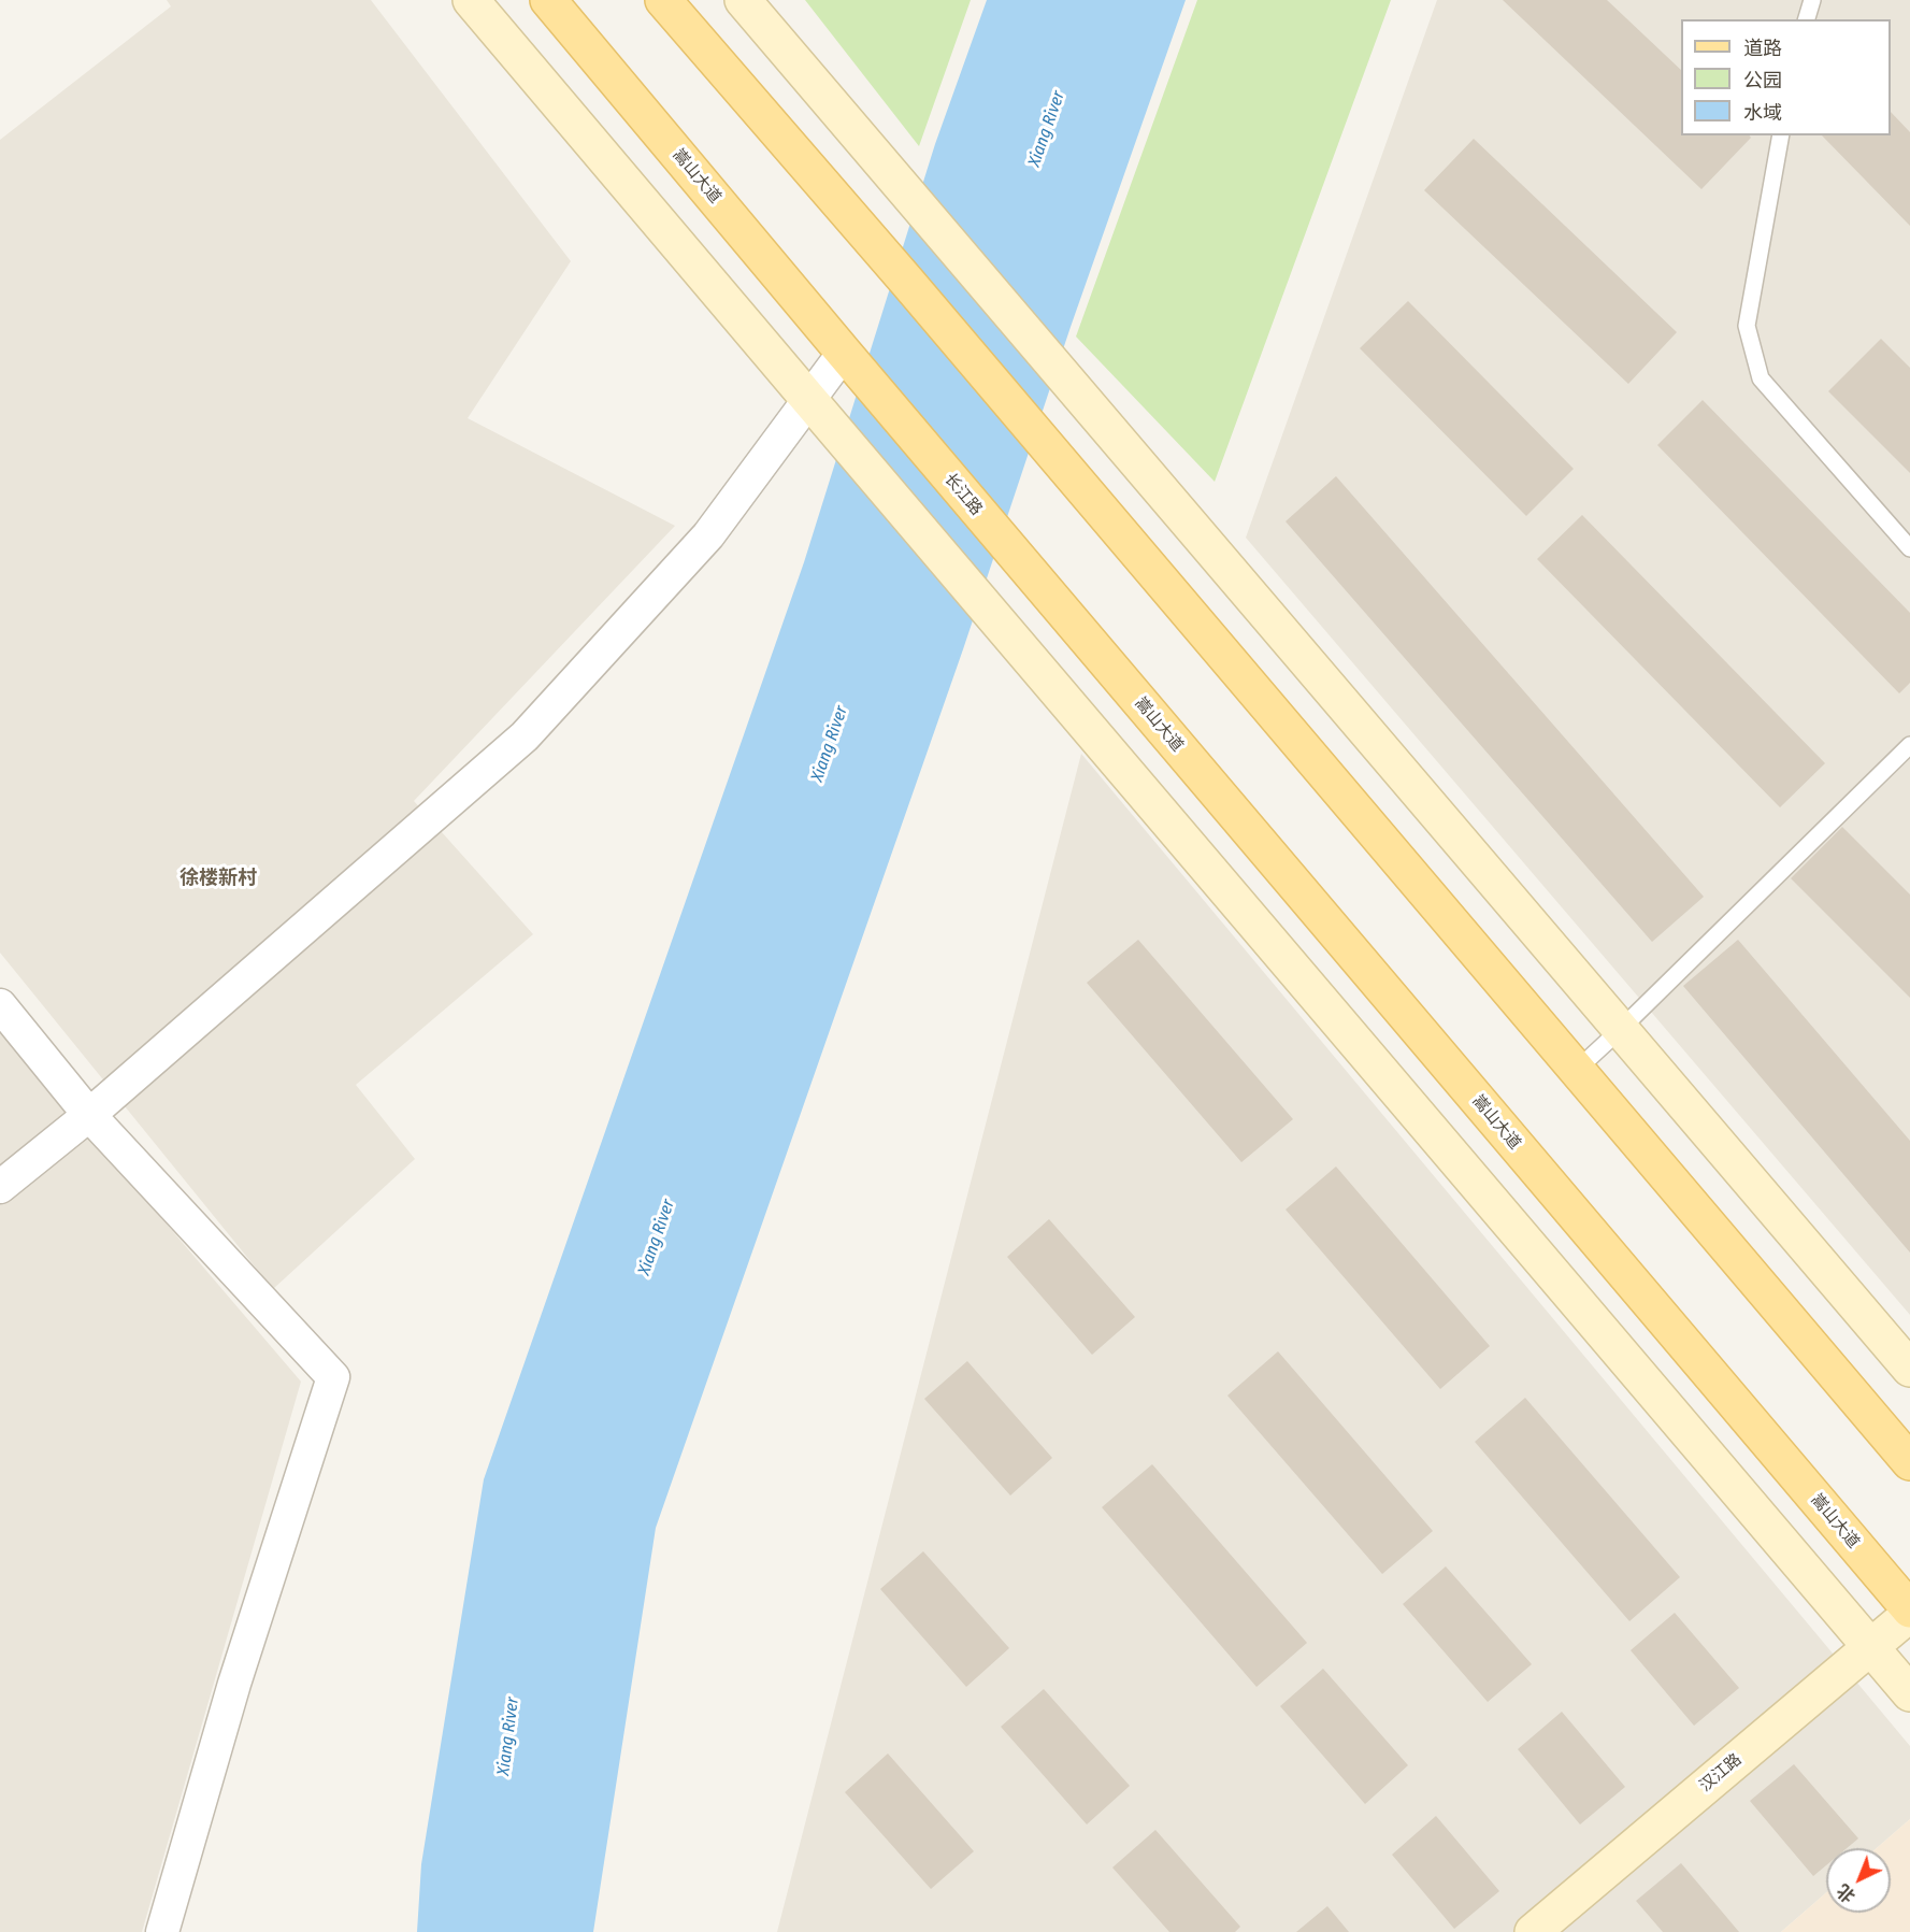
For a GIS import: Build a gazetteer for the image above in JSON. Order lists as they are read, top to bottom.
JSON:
{
  "streets": {
    "main road": ["嵩山大道", "长江路", "汉江路"]
  },
  "crossings": [
    ["嵩山大道", "长江路"],
    ["嵩山大道", "汉江路"]
  ],
  "districts": ["徐楼新村"],
  "water": ["Xiang River"],
  "legend": ["道路", "公园", "水域"],
  "north": "bottom left"
}
